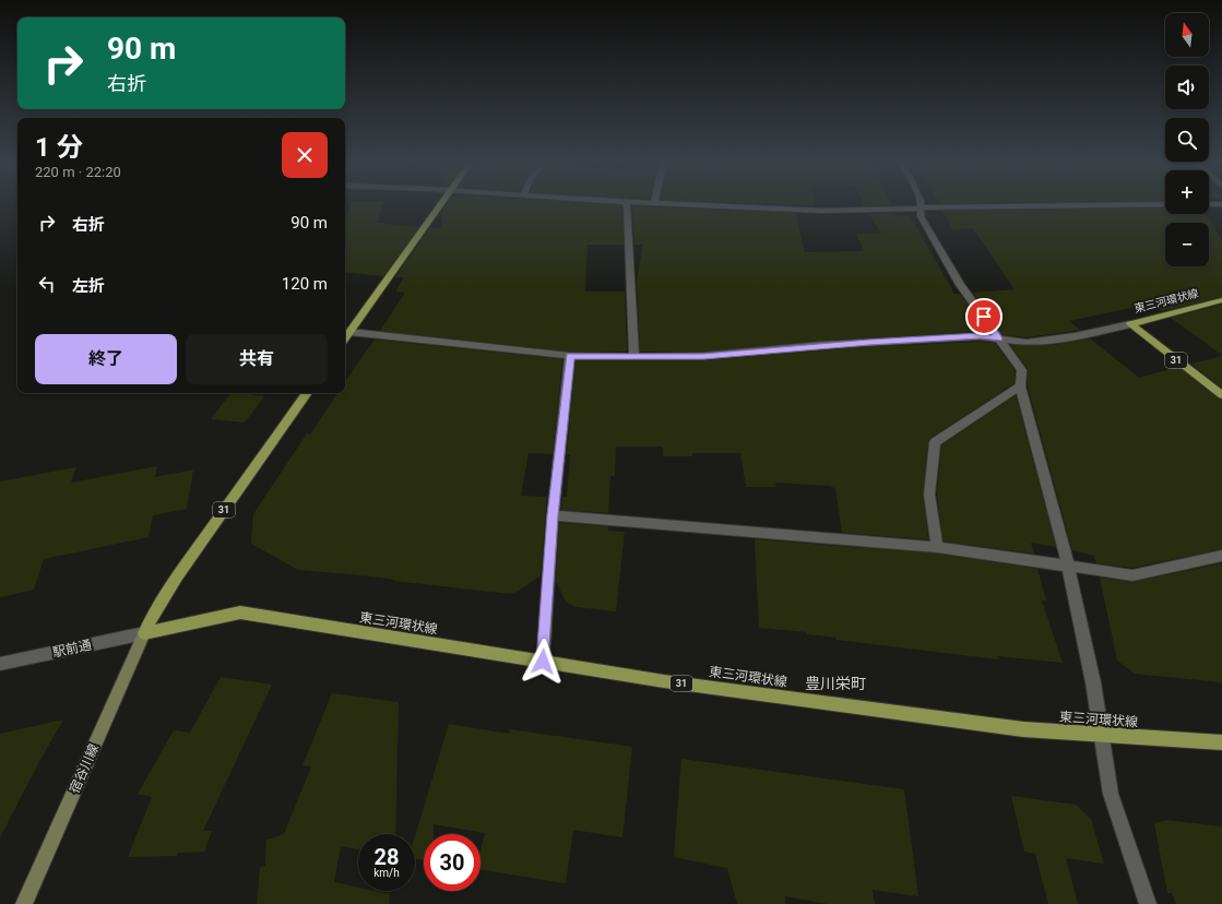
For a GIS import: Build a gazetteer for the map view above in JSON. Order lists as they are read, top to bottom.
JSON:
{
  "streets": {
    "main road": ["東三河環状線", "31", "宿谷川線"],
    "street": ["駅前通"]
  },
  "crossings": [
    ["東三河環状線", "31"],
    ["東三河環状線", "駅前通"],
    ["東三河環状線", "宿谷川線"],
    ["31", "駅前通"],
    ["31", "宿谷川線"],
    ["駅前通", "宿谷川線"]
  ],
  "districts": ["豊川栄町"],
  "north": "top",
  "page": {
    "map_buttons": ["+", "−"],
    "turn": ["90 m", "右折"],
    "heading": ["1 分", "220 m · 22:20"],
    "list": [
      {
        "name": "右折",
        "value": "90 m"
      },
      {
        "name": "左折",
        "value": "120 m"
      }
    ],
    "buttons": ["終了", "共有"],
    "speed": "28 km/h",
    "limit": "30"
  }
}
